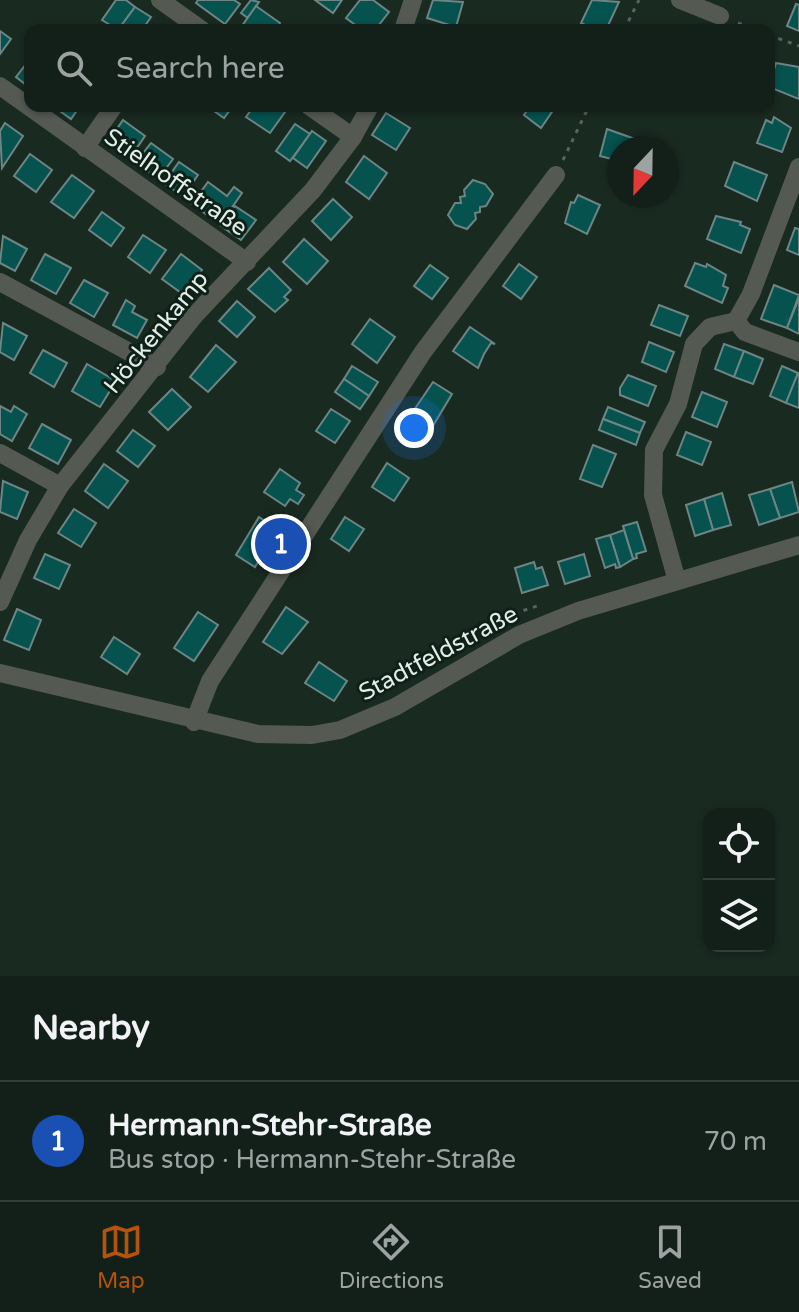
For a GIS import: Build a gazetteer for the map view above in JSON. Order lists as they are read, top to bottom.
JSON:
{
  "streets": {
    "street": ["Stielhoffstraße", "Höckenkamp", "Stadtfeldstraße"]
  },
  "crossings": [
    ["Stielhoffstraße", "Höckenkamp"]
  ],
  "north": "bottom",
  "page": {
    "search": "Search here",
    "pins": "1",
    "heading": "Nearby",
    "list": [
      {
        "mark": "1",
        "name": "Hermann-Stehr-Straße",
        "note": "Bus stop · Hermann-Stehr-Straße",
        "value": "70 m"
      }
    ],
    "nav": ["Map", "Directions", "Saved"]
  }
}
